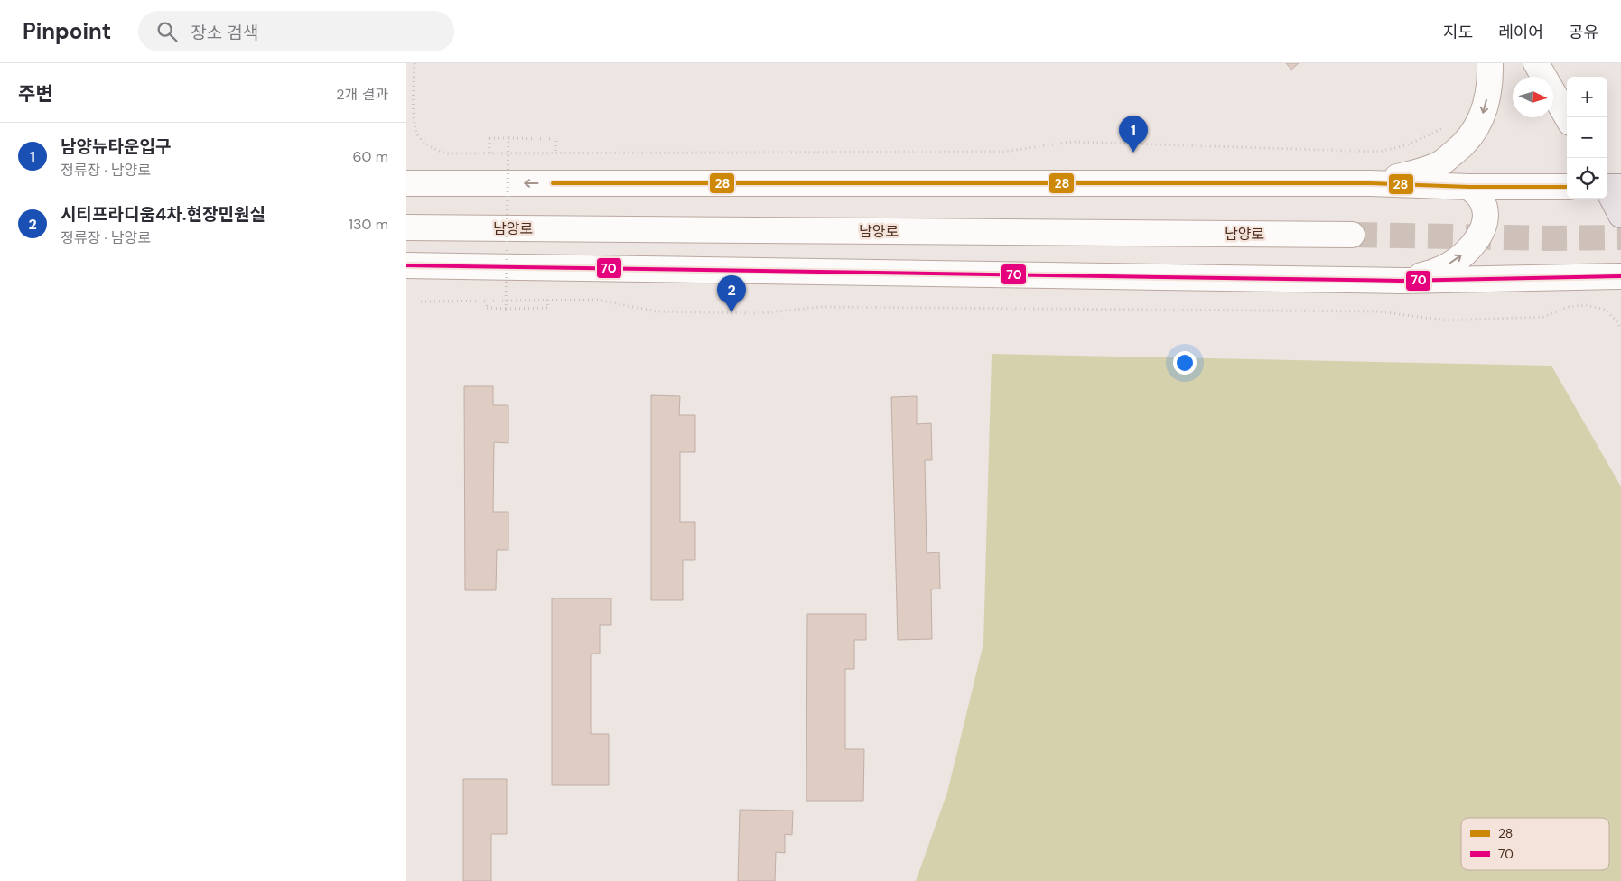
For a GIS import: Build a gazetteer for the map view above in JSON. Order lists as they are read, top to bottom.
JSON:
{
  "streets": {
    "main road": ["남양로"]
  },
  "lines": ["transit line 28", "transit line 70"],
  "legend": ["28", "70"],
  "north": "right",
  "page": {
    "header": "Pinpoint",
    "search": "장소 검색",
    "nav": ["지도", "레이어", "공유"],
    "heading": ["주변", "2개 결과"],
    "map_buttons": ["+", "−"],
    "pins": ["1", "2"],
    "list": [
      {
        "mark": "1",
        "name": "남양뉴타운입구",
        "note": "정류장 · 남양로",
        "value": "60 m"
      },
      {
        "mark": "2",
        "name": "시티프라디움4차.현장민원실",
        "note": "정류장 · 남양로",
        "value": "130 m"
      }
    ]
  }
}
